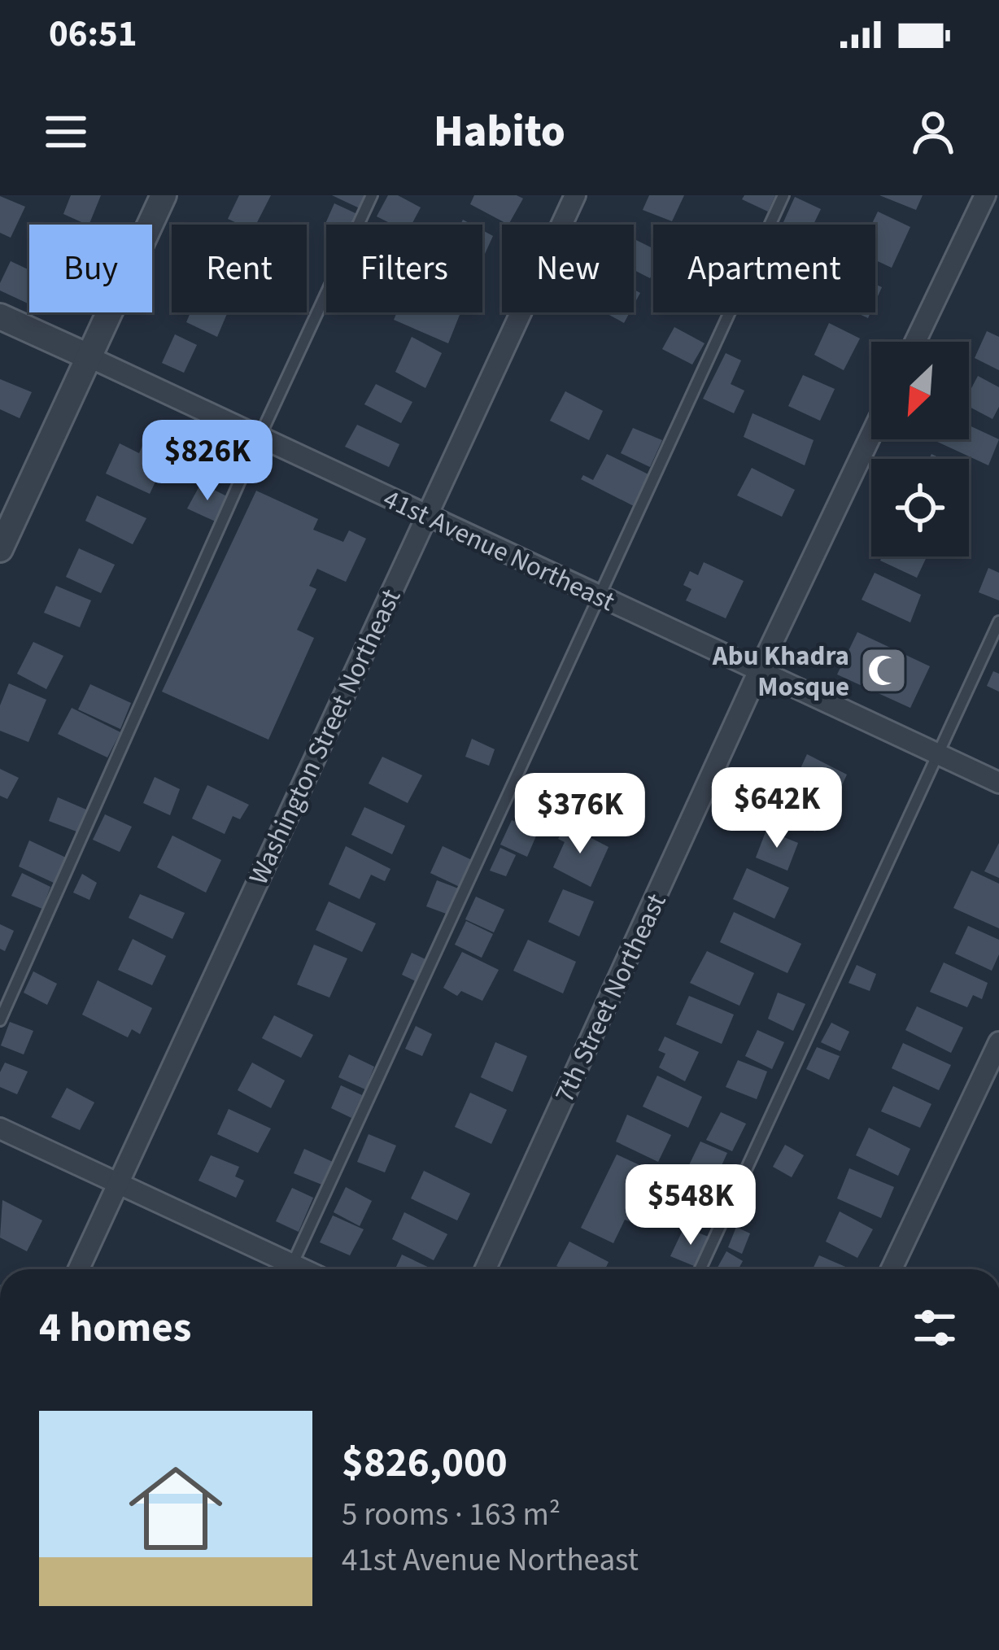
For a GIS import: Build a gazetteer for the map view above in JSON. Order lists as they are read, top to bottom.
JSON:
{
  "streets": {
    "street": ["41st Avenue Northeast", "Washington Street Northeast", "7th Street Northeast"]
  },
  "crossings": [
    ["41st Avenue Northeast", "Washington Street Northeast"],
    ["41st Avenue Northeast", "7th Street Northeast"]
  ],
  "places": {
    "mosque": ["Abu Khadra Mosque"]
  },
  "north": "bottom left",
  "page": {
    "status": "06:51",
    "header": "Habito",
    "chip": [
      "Buy",
      "Rent",
      "Filters",
      "New",
      "Apartment"
    ],
    "price": [
      "$826K",
      "$642K",
      "$376K",
      "$548K"
    ],
    "heading": "4 homes",
    "list": [
      {
        "name": "$826,000",
        "note": "5 rooms · 163 m² · 41st Avenue Northeast"
      }
    ]
  }
}
